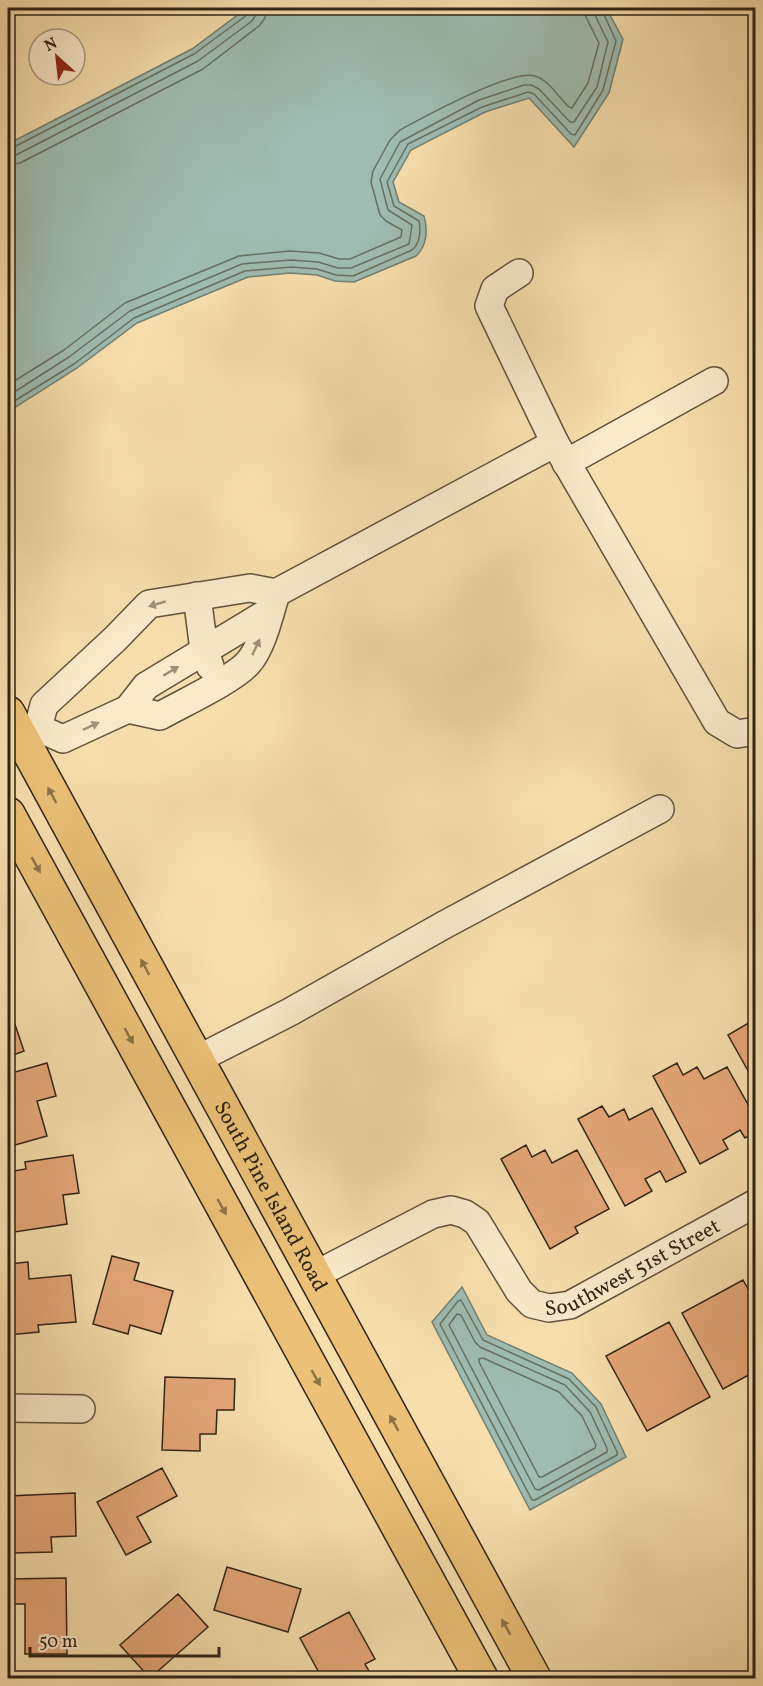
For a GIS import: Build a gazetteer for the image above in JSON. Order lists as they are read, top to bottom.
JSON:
{
  "streets": {
    "main road": ["South Pine Island Road"],
    "street": ["Southwest 51st Street"]
  },
  "crossings": [
    ["South Pine Island Road", "Southwest 51st Street"]
  ],
  "scale_bar": "50 m",
  "north": "top left"
}
